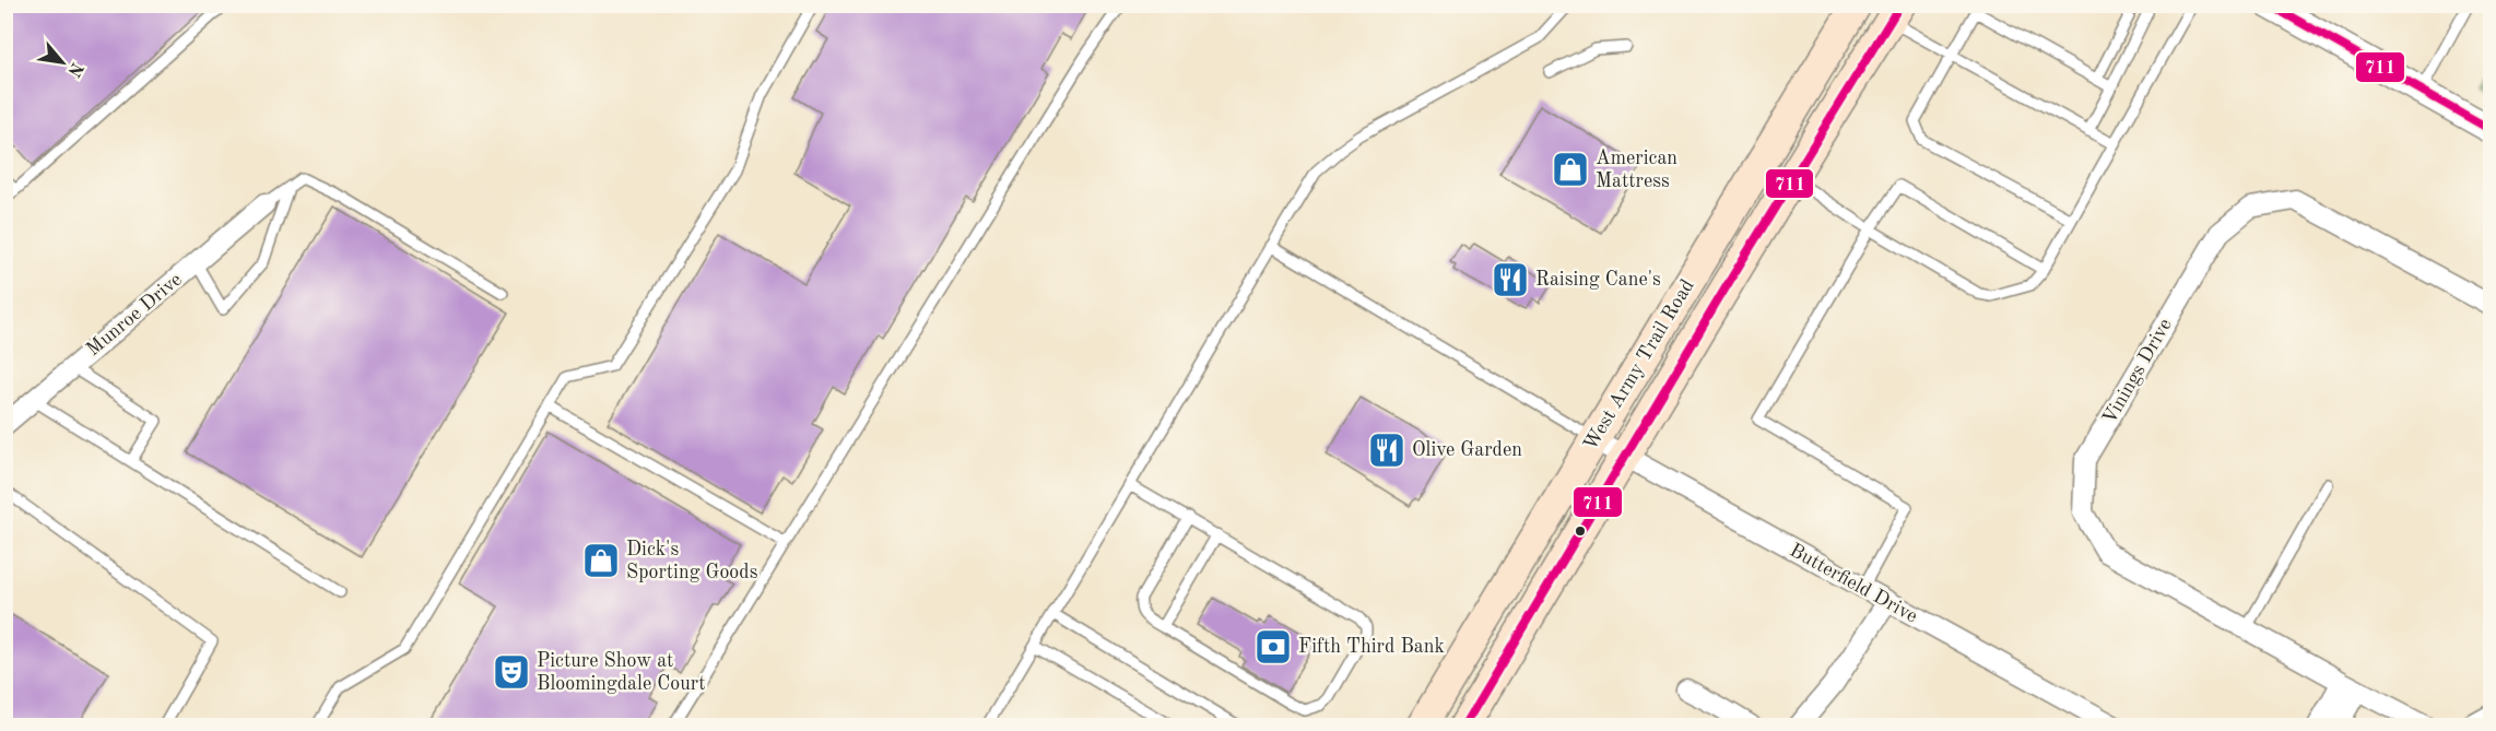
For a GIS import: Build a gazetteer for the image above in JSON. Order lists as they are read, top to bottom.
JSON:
{
  "streets": {
    "main road": ["West Army Trail Road"],
    "street": ["Munroe Drive", "Vinings Drive", "Butterfield Drive"]
  },
  "crossings": [
    ["West Army Trail Road", "Butterfield Drive"]
  ],
  "places": {
    "shop": ["American Mattress", "Dick's Sporting Goods"],
    "restaurant": ["Raising Cane's", "Olive Garden"],
    "bank": ["Fifth Third Bank"],
    "theatre": ["Picture Show at Bloomingdale Court"]
  },
  "lines": ["transit line 711"],
  "north": "bottom right"
}
